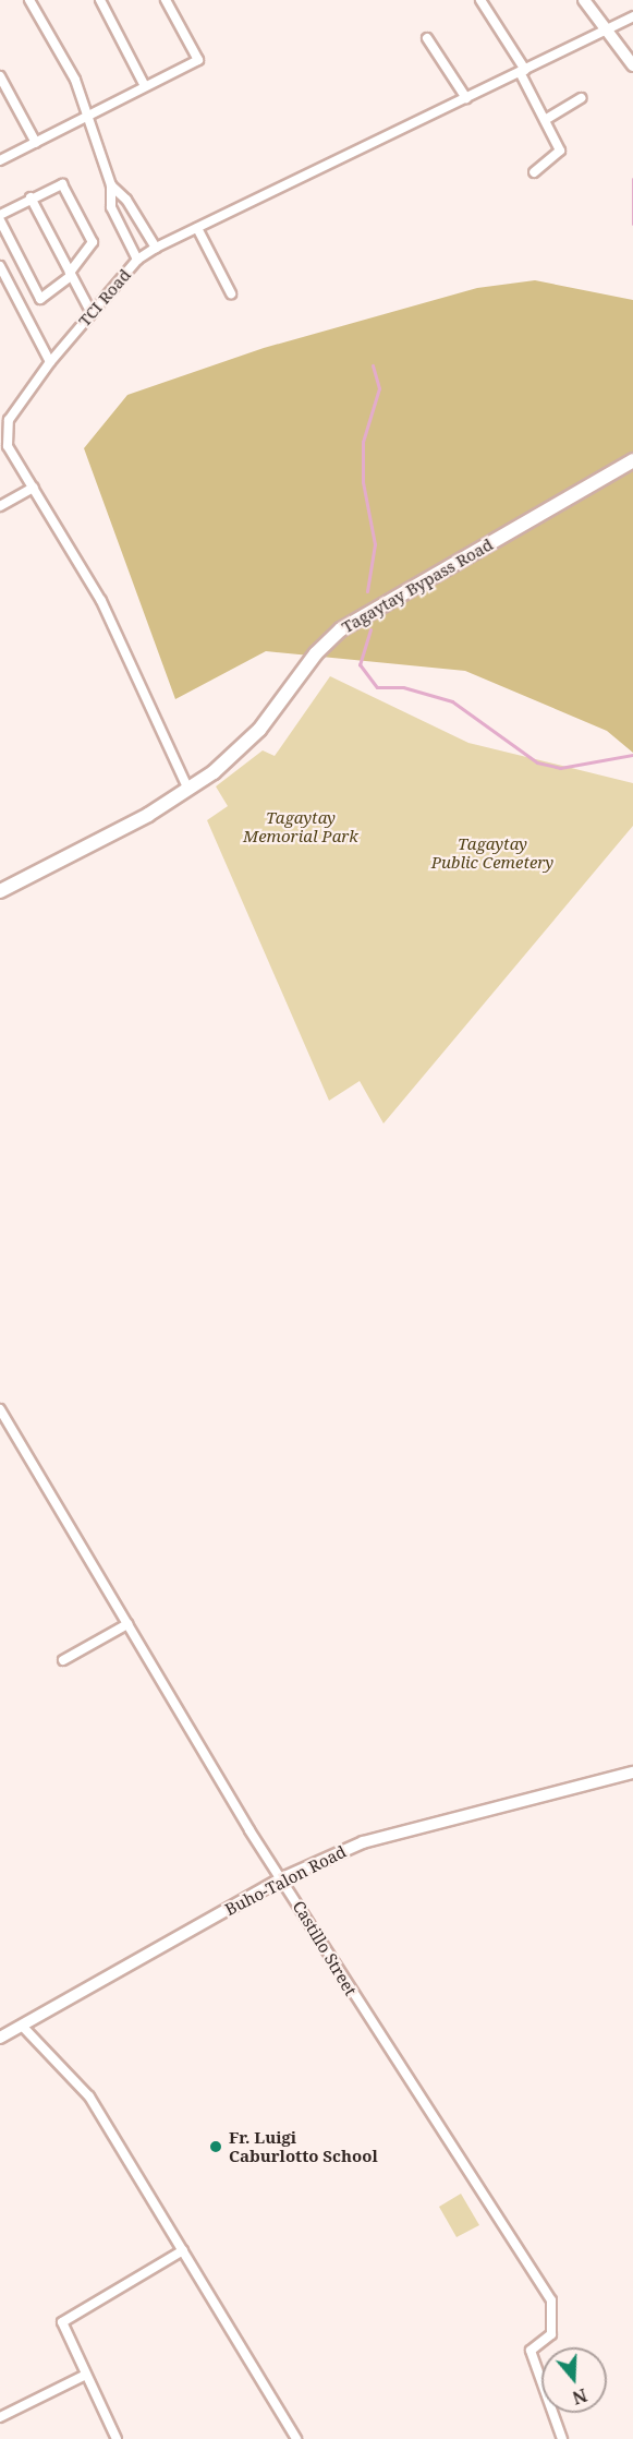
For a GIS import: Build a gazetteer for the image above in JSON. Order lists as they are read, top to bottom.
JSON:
{
  "streets": {
    "main road": ["Tagaytay Bypass Road"],
    "street": ["TCI Road", "Buho-Talon Road", "Castillo Street"]
  },
  "crossings": [
    ["TCI Road", "Tagaytay Bypass Road"],
    ["Buho-Talon Road", "Castillo Street"]
  ],
  "parks": ["Tagaytay Memorial Park", "Tagaytay Public Cemetery"],
  "places": ["Fr. Luigi Caburlotto School"],
  "north": "bottom"
}
